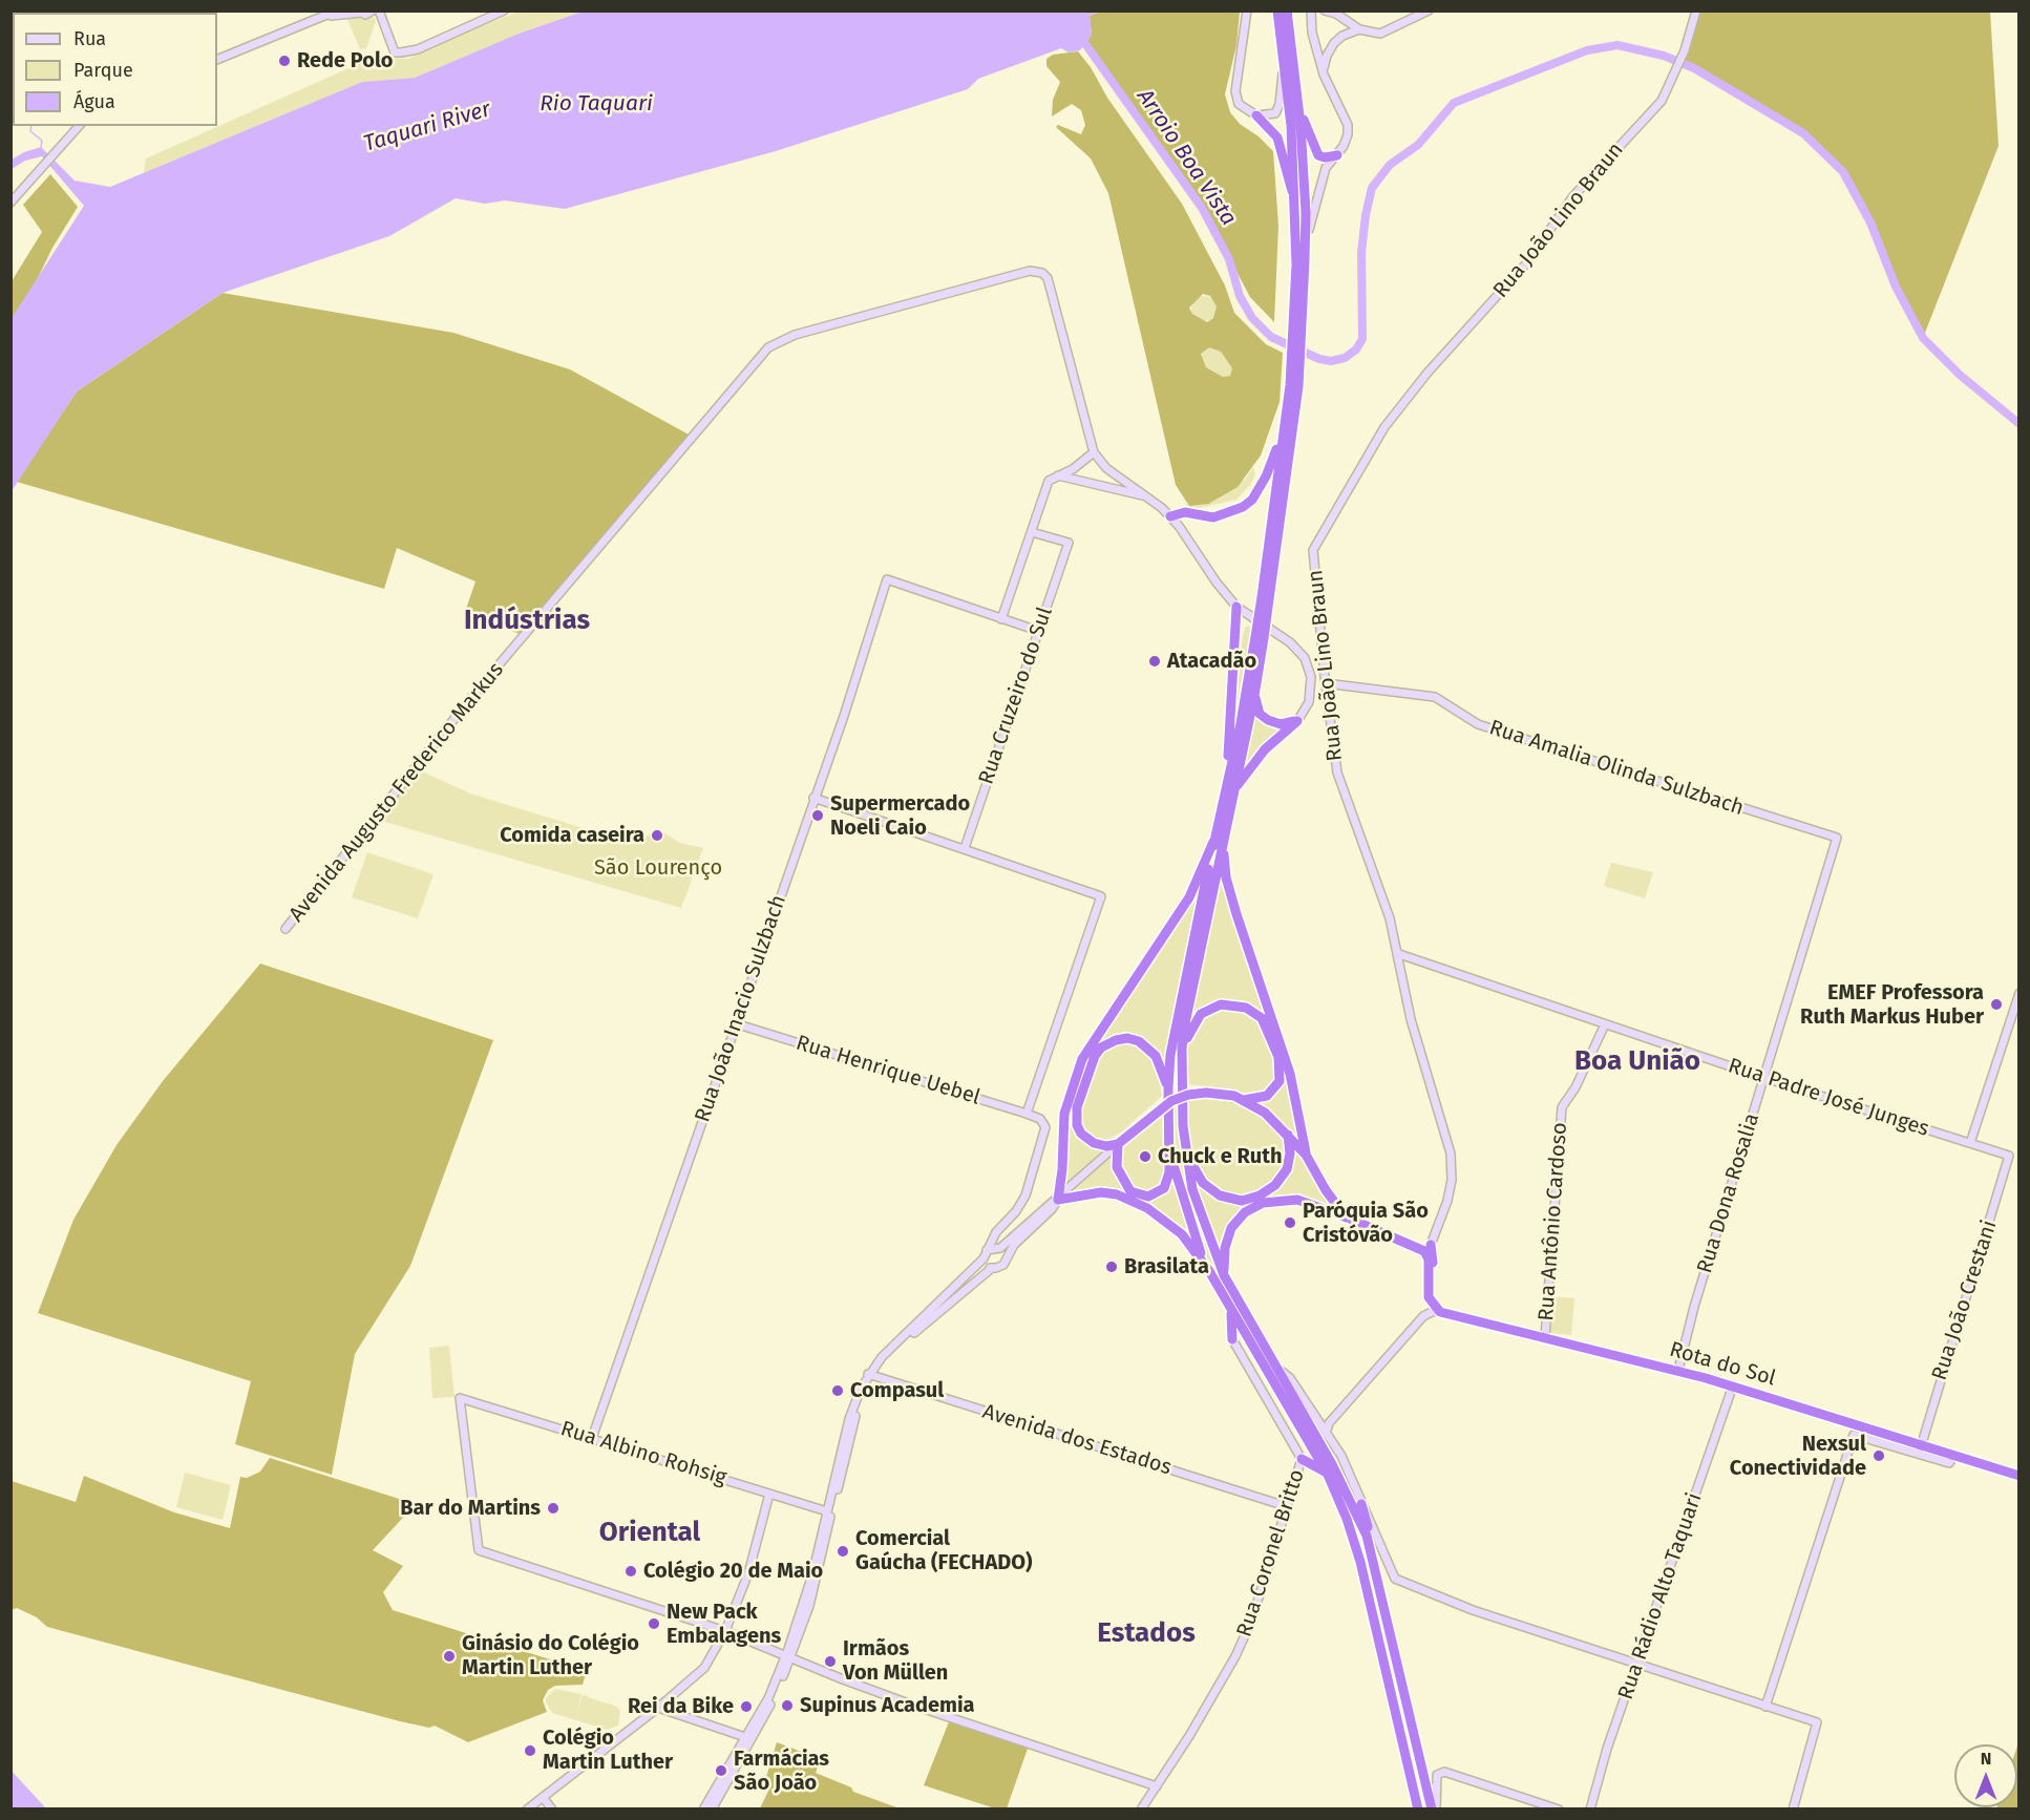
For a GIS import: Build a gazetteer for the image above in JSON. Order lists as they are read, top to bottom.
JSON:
{
  "streets": {
    "highway": ["Rota do Sol"],
    "street": [
      "Rua João Lino Braun",
      "Rua Cruzeiro do Sul",
      "Rua Amalia Olinda Sulzbach",
      "Avenida Augusto Frederico Markus",
      "Rua João Inacio Sulzbach",
      "Rua Henrique Uebel",
      "Rua Padre José Junges",
      "Rua Dona Rosalia",
      "Rua Antônio Cardoso",
      "Rua João Crestani",
      "Avenida dos Estados",
      "Rua Albino Rohsig",
      "Rua Coronel Britto",
      "Rua Rádio Alto Taquari"
    ]
  },
  "crossings": [
    ["Rua João Lino Braun", "Rua Amalia Olinda Sulzbach"],
    ["Rua João Lino Braun", "Rua Padre José Junges"],
    ["Rua Amalia Olinda Sulzbach", "Rua Dona Rosalia"],
    ["Rua João Inacio Sulzbach", "Rua Henrique Uebel"],
    ["Rua João Inacio Sulzbach", "Rua Albino Rohsig"],
    ["Rua Padre José Junges", "Rua Dona Rosalia"],
    ["Rua Padre José Junges", "Rua Antônio Cardoso"],
    ["Rua Padre José Junges", "Rua João Crestani"],
    ["Rua Dona Rosalia", "Rota do Sol"],
    ["Rua Antônio Cardoso", "Rota do Sol"],
    ["Rua João Crestani", "Rota do Sol"],
    ["Rota do Sol", "Rua Rádio Alto Taquari"],
    ["Avenida dos Estados", "Rua Coronel Britto"]
  ],
  "districts": [
    "Indústrias",
    "Boa União",
    "Oriental",
    "Estados"
  ],
  "water": ["Rio Taquari", "Taquari River", "Arroio Boa Vista"],
  "parks": ["São Lourenço"],
  "places": [
    "Rede Polo",
    "Atacadão",
    "Supermercado Noeli Caio",
    "Comida caseira",
    "EMEF Professora Ruth Markus Huber",
    "Chuck e Ruth",
    "Paróquia São Cristóvão",
    "Brasilata",
    "Compasul",
    "Nexsul Conectividade",
    "Bar do Martins",
    "Comercial Gaúcha (FECHADO)",
    "Colégio 20 de Maio",
    "New Pack Embalagens",
    "Ginásio do Colégio Martin Luther",
    "Irmãos Von Müllen",
    "Supinus Academia",
    "Rei da Bike",
    "Colégio Martin Luther",
    "Farmácias São João"
  ],
  "legend": ["Rua", "Parque", "Água"],
  "north": "top"
}
